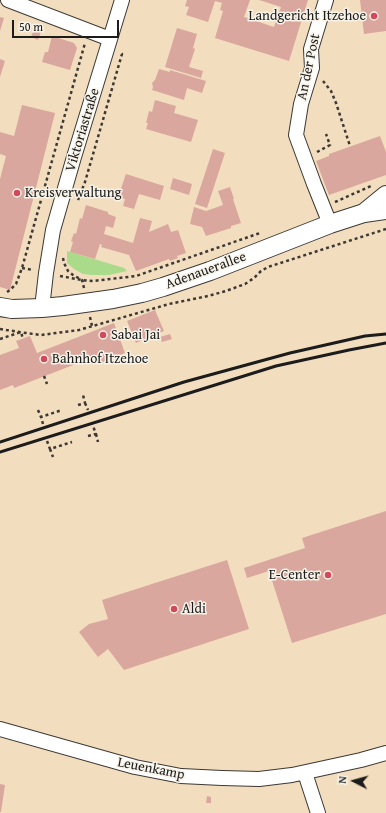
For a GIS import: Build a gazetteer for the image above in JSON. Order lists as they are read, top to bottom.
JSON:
{
  "streets": {
    "main road": ["Adenauerallee"],
    "street": ["An der Post", "Viktoriastraße", "Leuenkamp"]
  },
  "crossings": [
    ["An der Post", "Adenauerallee"],
    ["Viktoriastraße", "Adenauerallee"]
  ],
  "places": [
    "Landgericht Itzehoe",
    "Kreisverwaltung",
    "Sabai Jai",
    "Bahnhof Itzehoe",
    "E-Center",
    "Aldi"
  ],
  "scale_bar": "50 m",
  "north": "left"
}
